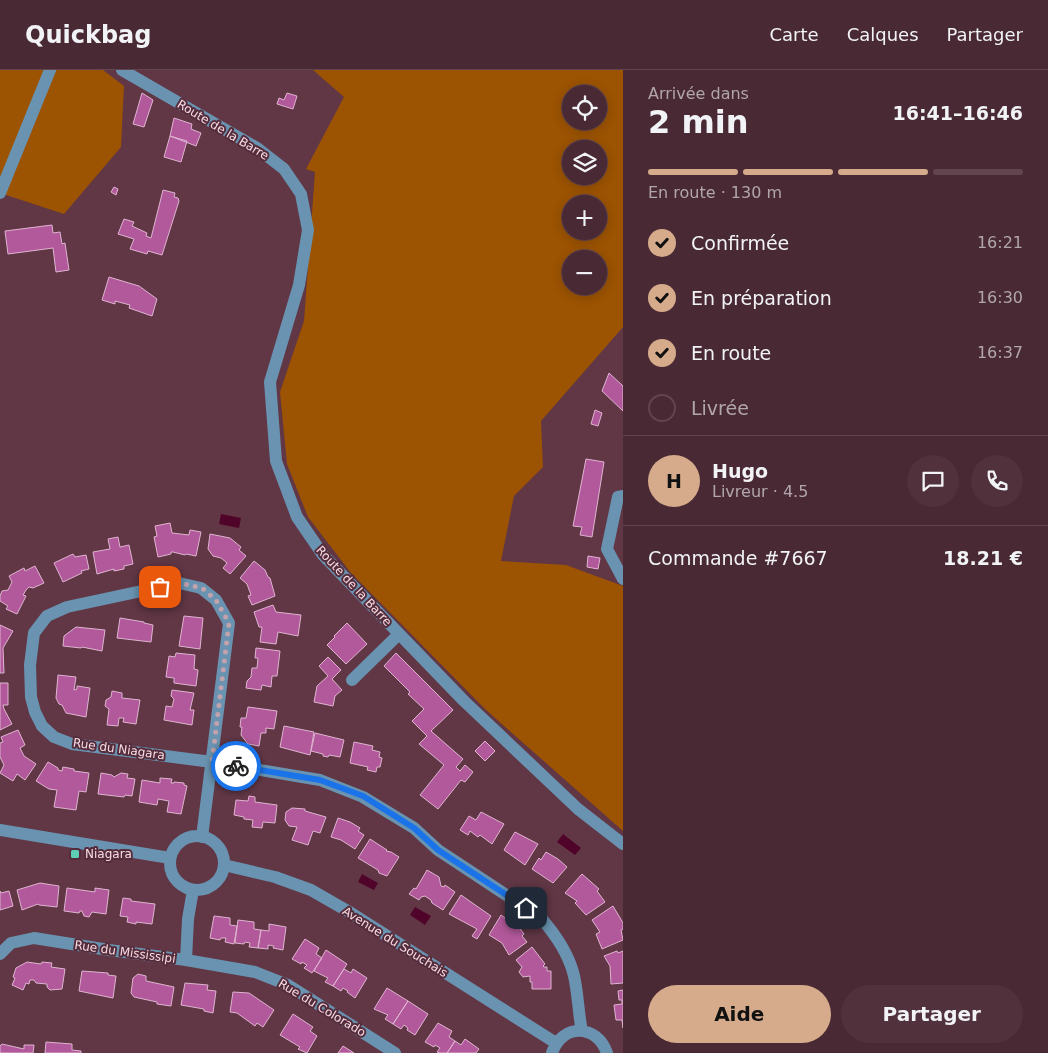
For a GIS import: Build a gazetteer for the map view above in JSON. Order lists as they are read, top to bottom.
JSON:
{
  "streets": {
    "street": [
      "Route de la Barre",
      "Rue du Niagara",
      "Avenue du Souchais",
      "Rue du Mississipi",
      "Rue du Colorado"
    ]
  },
  "crossings": [
    ["Rue du Niagara", "Avenue du Souchais"],
    ["Rue du Niagara", "Rue du Mississipi"],
    ["Avenue du Souchais", "Rue du Mississipi"],
    ["Rue du Mississipi", "Rue du Colorado"]
  ],
  "places": {
    "transit": ["Niagara"]
  },
  "page": {
    "header": "Quickbag",
    "nav": ["Carte", "Calques", "Partager"],
    "heading": ["2 min", "Arrivée dans", "16:41–16:46"],
    "panel": [
      "Hugo",
      "Livreur · 4.5",
      "Commande #7667",
      "18.21 €"
    ],
    "map_buttons": ["+", "−"],
    "bar": "En route · 130 m",
    "list": [
      ["Confirmée", "16:21"],
      ["En préparation", "16:30"],
      ["En route", "16:37"],
      "Livrée"
    ],
    "round": "H",
    "buttons": ["Aide", "Partager"]
  }
}
